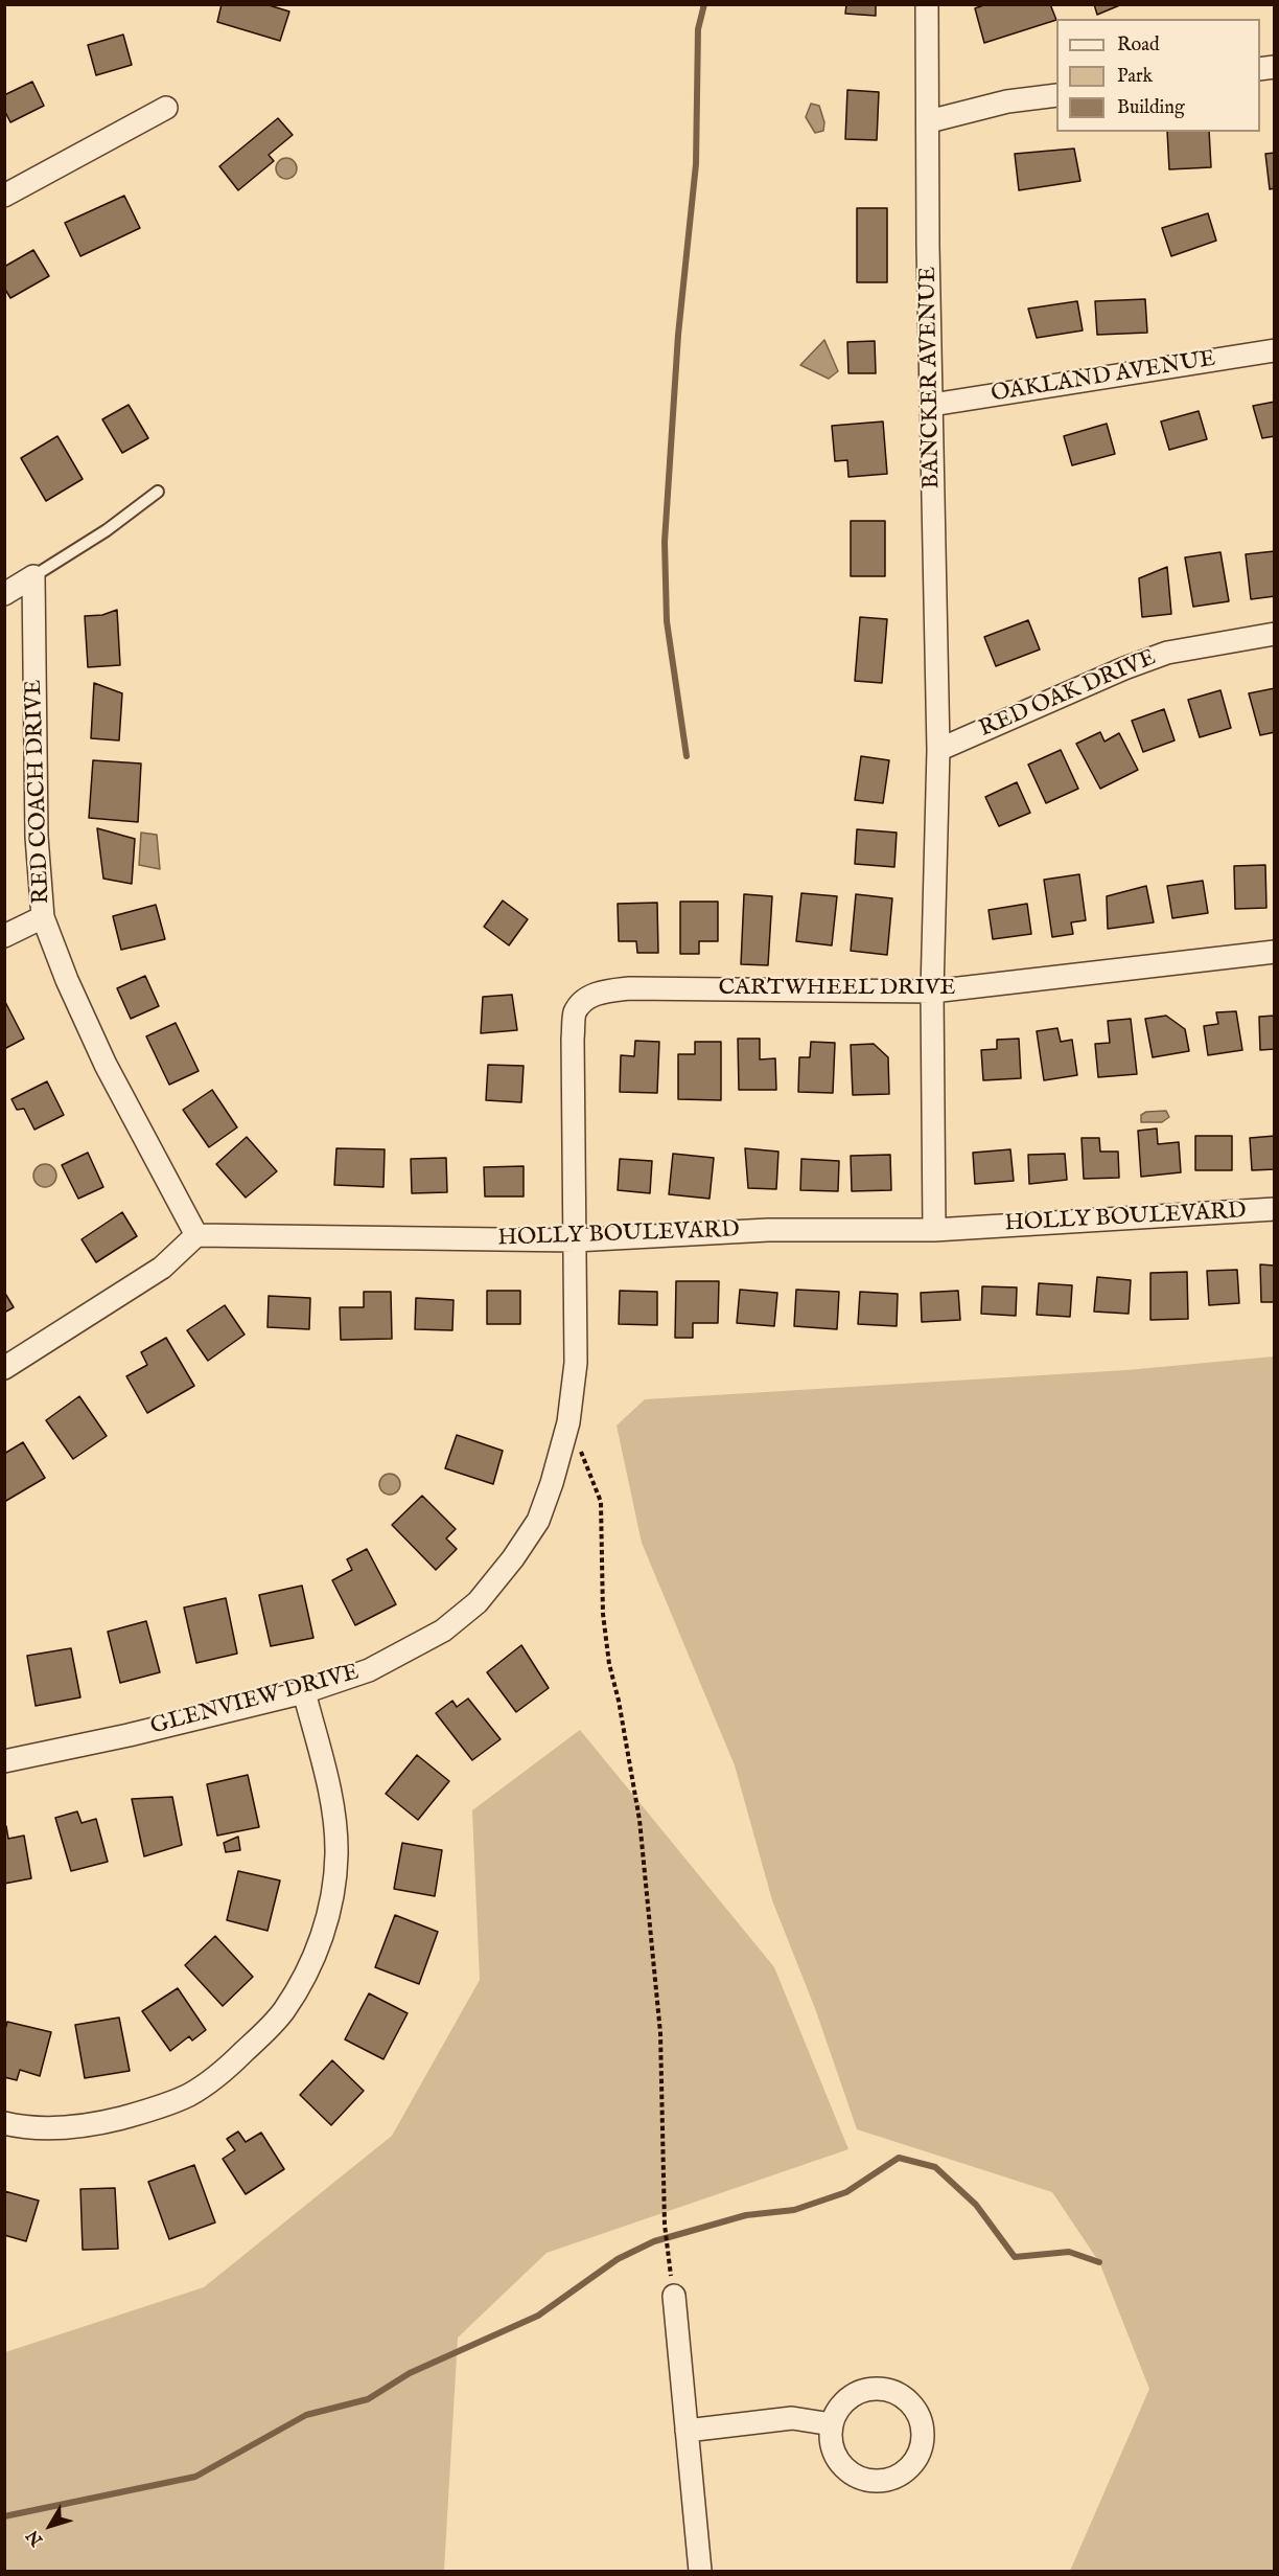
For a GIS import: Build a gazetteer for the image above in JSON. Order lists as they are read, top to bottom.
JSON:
{
  "streets": {
    "street": [
      "BANCKER AVENUE",
      "OAKLAND AVENUE",
      "RED OAK DRIVE",
      "RED COACH DRIVE",
      "CARTWHEEL DRIVE",
      "HOLLY BOULEVARD",
      "GLENVIEW DRIVE"
    ]
  },
  "crossings": [
    ["BANCKER AVENUE", "OAKLAND AVENUE"],
    ["BANCKER AVENUE", "RED OAK DRIVE"],
    ["BANCKER AVENUE", "CARTWHEEL DRIVE"],
    ["BANCKER AVENUE", "HOLLY BOULEVARD"],
    ["RED COACH DRIVE", "HOLLY BOULEVARD"],
    ["CARTWHEEL DRIVE", "GLENVIEW DRIVE"],
    ["HOLLY BOULEVARD", "GLENVIEW DRIVE"]
  ],
  "legend": ["Road", "Park", "Building"],
  "north": "bottom left"
}
